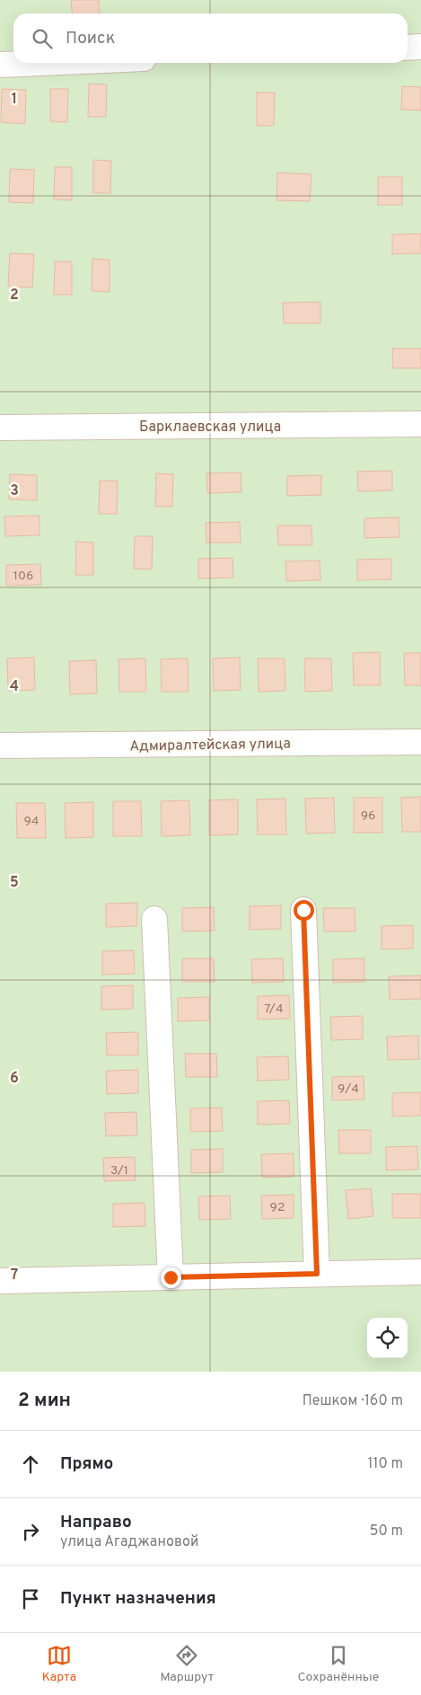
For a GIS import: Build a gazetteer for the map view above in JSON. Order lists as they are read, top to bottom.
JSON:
{
  "streets": {
    "street": ["Барклаевская улица", "Адмиралтейская улица"]
  },
  "house_numbers": [
    "106",
    "96",
    "94",
    "7/4",
    "9/4",
    "3/1",
    "92"
  ],
  "page": {
    "search": "Поиск",
    "heading": ["2 мин", "Пешком · 160 m"],
    "list": [
      ["Прямо", "110 m"],
      ["Направо", "улица Агаджановой", "50 m"],
      "Пункт назначения"
    ],
    "nav": ["Карта", "Маршрут", "Сохранённые"]
  },
  "grid": {
    "rows": [
      "1",
      "2",
      "3",
      "4",
      "5",
      "6",
      "7"
    ]
  }
}
